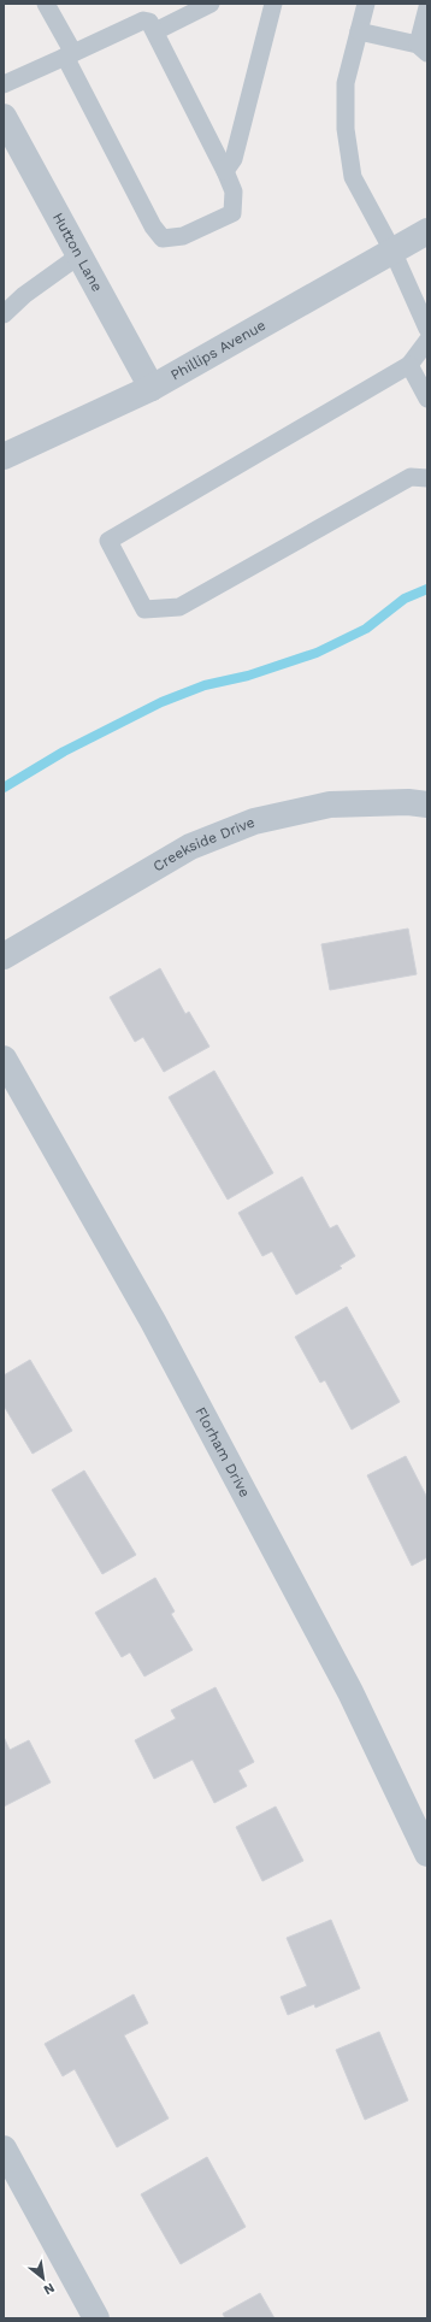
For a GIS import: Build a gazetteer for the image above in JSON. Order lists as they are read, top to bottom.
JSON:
{
  "streets": {
    "street": [
      "Hutton Lane",
      "Phillips Avenue",
      "Creekside Drive",
      "Florham Drive"
    ]
  },
  "crossings": [
    ["Hutton Lane", "Phillips Avenue"]
  ],
  "north": "bottom right"
}
